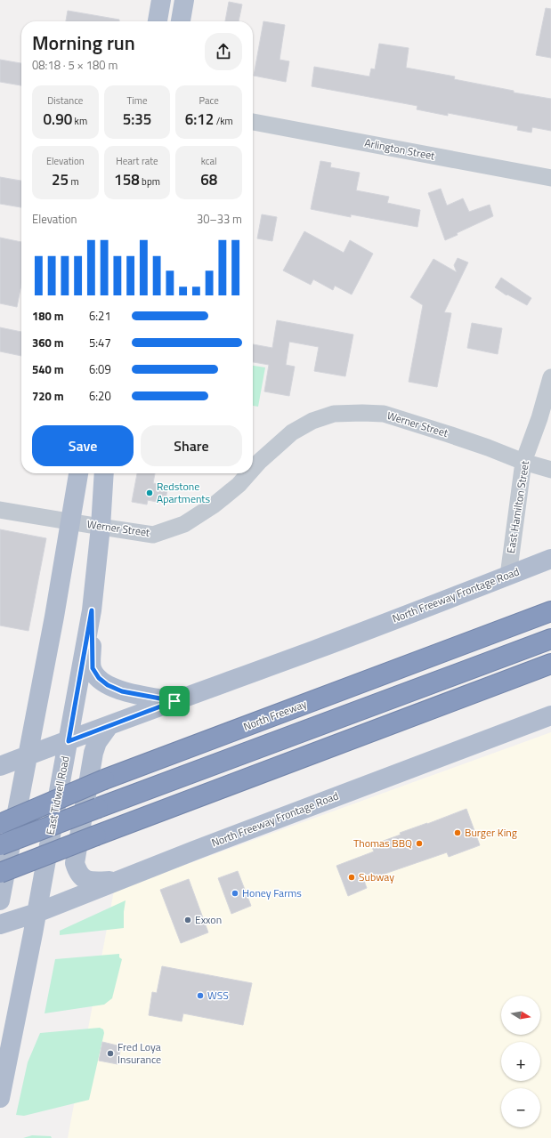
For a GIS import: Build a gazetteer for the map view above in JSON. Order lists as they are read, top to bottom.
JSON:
{
  "streets": {
    "highway": ["North Freeway"],
    "main road": ["North Freeway Frontage Road", "East Tidwell Road"],
    "street": ["Arlington Street", "Werner Street", "East Hamilton Street"]
  },
  "crossings": [
    ["Werner Street", "East Hamilton Street"],
    ["Werner Street", "East Tidwell Road"],
    ["East Hamilton Street", "North Freeway Frontage Road"],
    ["North Freeway Frontage Road", "East Tidwell Road"]
  ],
  "places": [
    "Redstone Apartments",
    "Burger King",
    "Thomas BBQ",
    "Subway",
    "Honey Farms",
    "Exxon",
    "WSS",
    "Fred Loya Insurance"
  ],
  "north": "right",
  "page": {
    "heading": ["Morning run", "08:18 · 5 × 180 m"],
    "stats": [
      ["Distance", "0.90 km"],
      ["Time", "5:35"],
      ["Pace", "6:12 /km"],
      ["Elevation", "25 m"],
      ["Heart rate", "158 bpm"],
      ["kcal", "68"]
    ],
    "chart": ["Elevation", "30–33 m"],
    "list": [
      {
        "name": "180 m",
        "note": "6:21"
      },
      {
        "name": "360 m",
        "note": "5:47"
      },
      {
        "name": "540 m",
        "note": "6:09"
      },
      {
        "name": "720 m",
        "note": "6:20"
      }
    ],
    "buttons": ["Save", "Share"],
    "map_buttons": ["+", "−"]
  }
}
